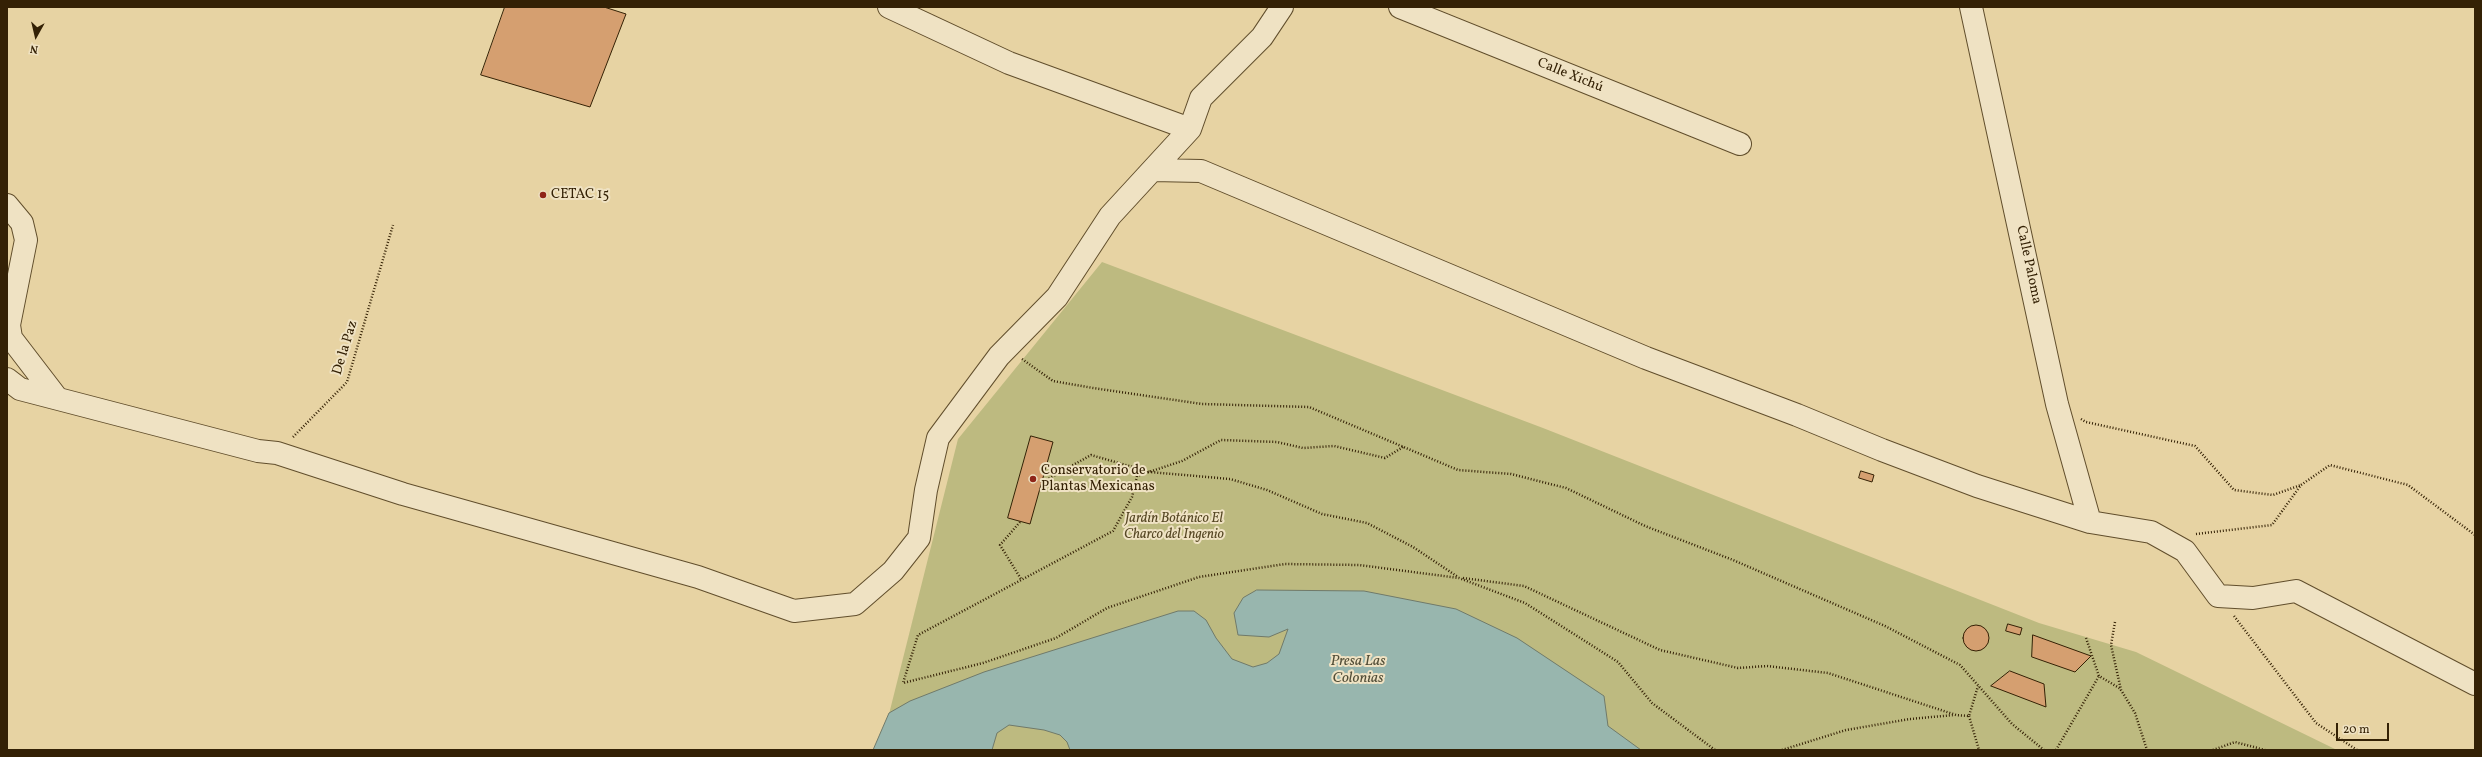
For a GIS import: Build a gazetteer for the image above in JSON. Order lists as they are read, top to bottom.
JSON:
{
  "streets": {
    "street": ["Calle Xichú", "Calle Paloma"],
    "path": ["De la Paz"]
  },
  "water": ["Presa Las Colonias"],
  "parks": ["Jardín Botánico El Charco del Ingenio"],
  "places": ["CETAC 15", "Conservatorio de Plantas Mexicanas"],
  "scale_bar": "20 m",
  "north": "bottom"
}
